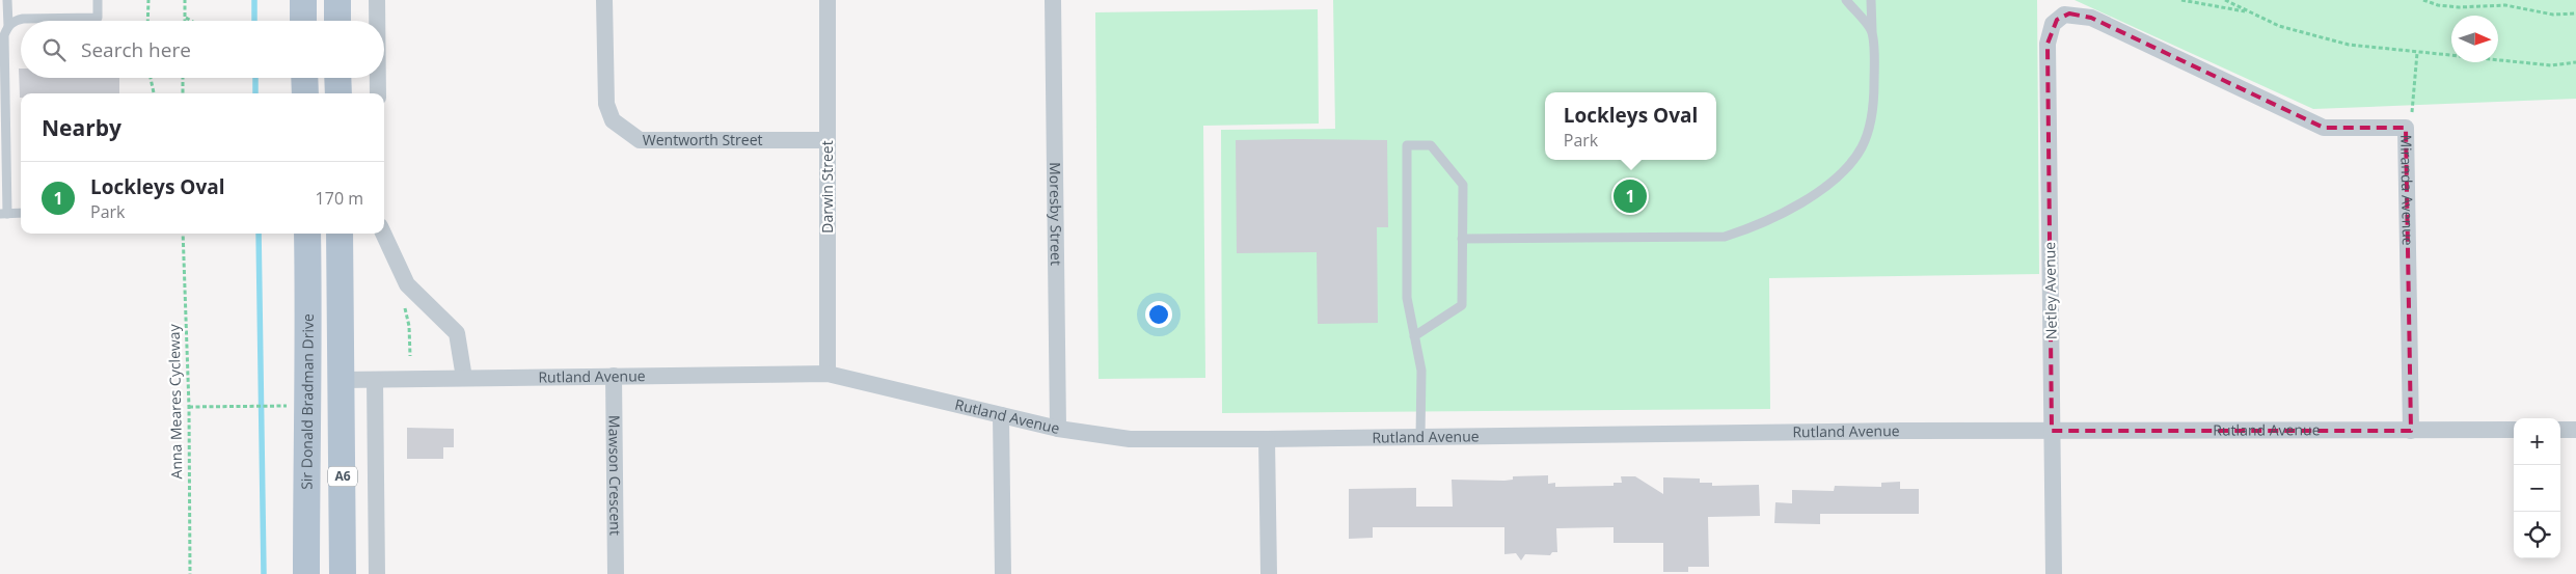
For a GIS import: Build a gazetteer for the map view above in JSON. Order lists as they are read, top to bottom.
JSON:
{
  "streets": {
    "main road": ["Sir Donald Bradman Drive", "A6"],
    "street": [
      "Wentworth Street",
      "Darwin Street",
      "Miranda Avenue",
      "Moresby Street",
      "Netley Avenue",
      "Rutland Avenue",
      "Mawson Crescent"
    ],
    "path": ["Anna Meares Cycleway"]
  },
  "crossings": [
    ["Wentworth Street", "Darwin Street"],
    ["Darwin Street", "Rutland Avenue"],
    ["Miranda Avenue", "Netley Avenue"],
    ["Miranda Avenue", "Rutland Avenue"],
    ["Moresby Street", "Rutland Avenue"],
    ["Netley Avenue", "Rutland Avenue"],
    ["Rutland Avenue", "Mawson Crescent"],
    ["Rutland Avenue", "A6"]
  ],
  "north": "right",
  "page": {
    "search": "Search here",
    "popup": ["Lockleys Oval", "Park"],
    "heading": "Nearby",
    "list": [
      {
        "mark": "1",
        "name": "Lockleys Oval",
        "note": "Park",
        "value": "170 m"
      }
    ],
    "pins": "1",
    "map_buttons": ["+", "−"]
  }
}
